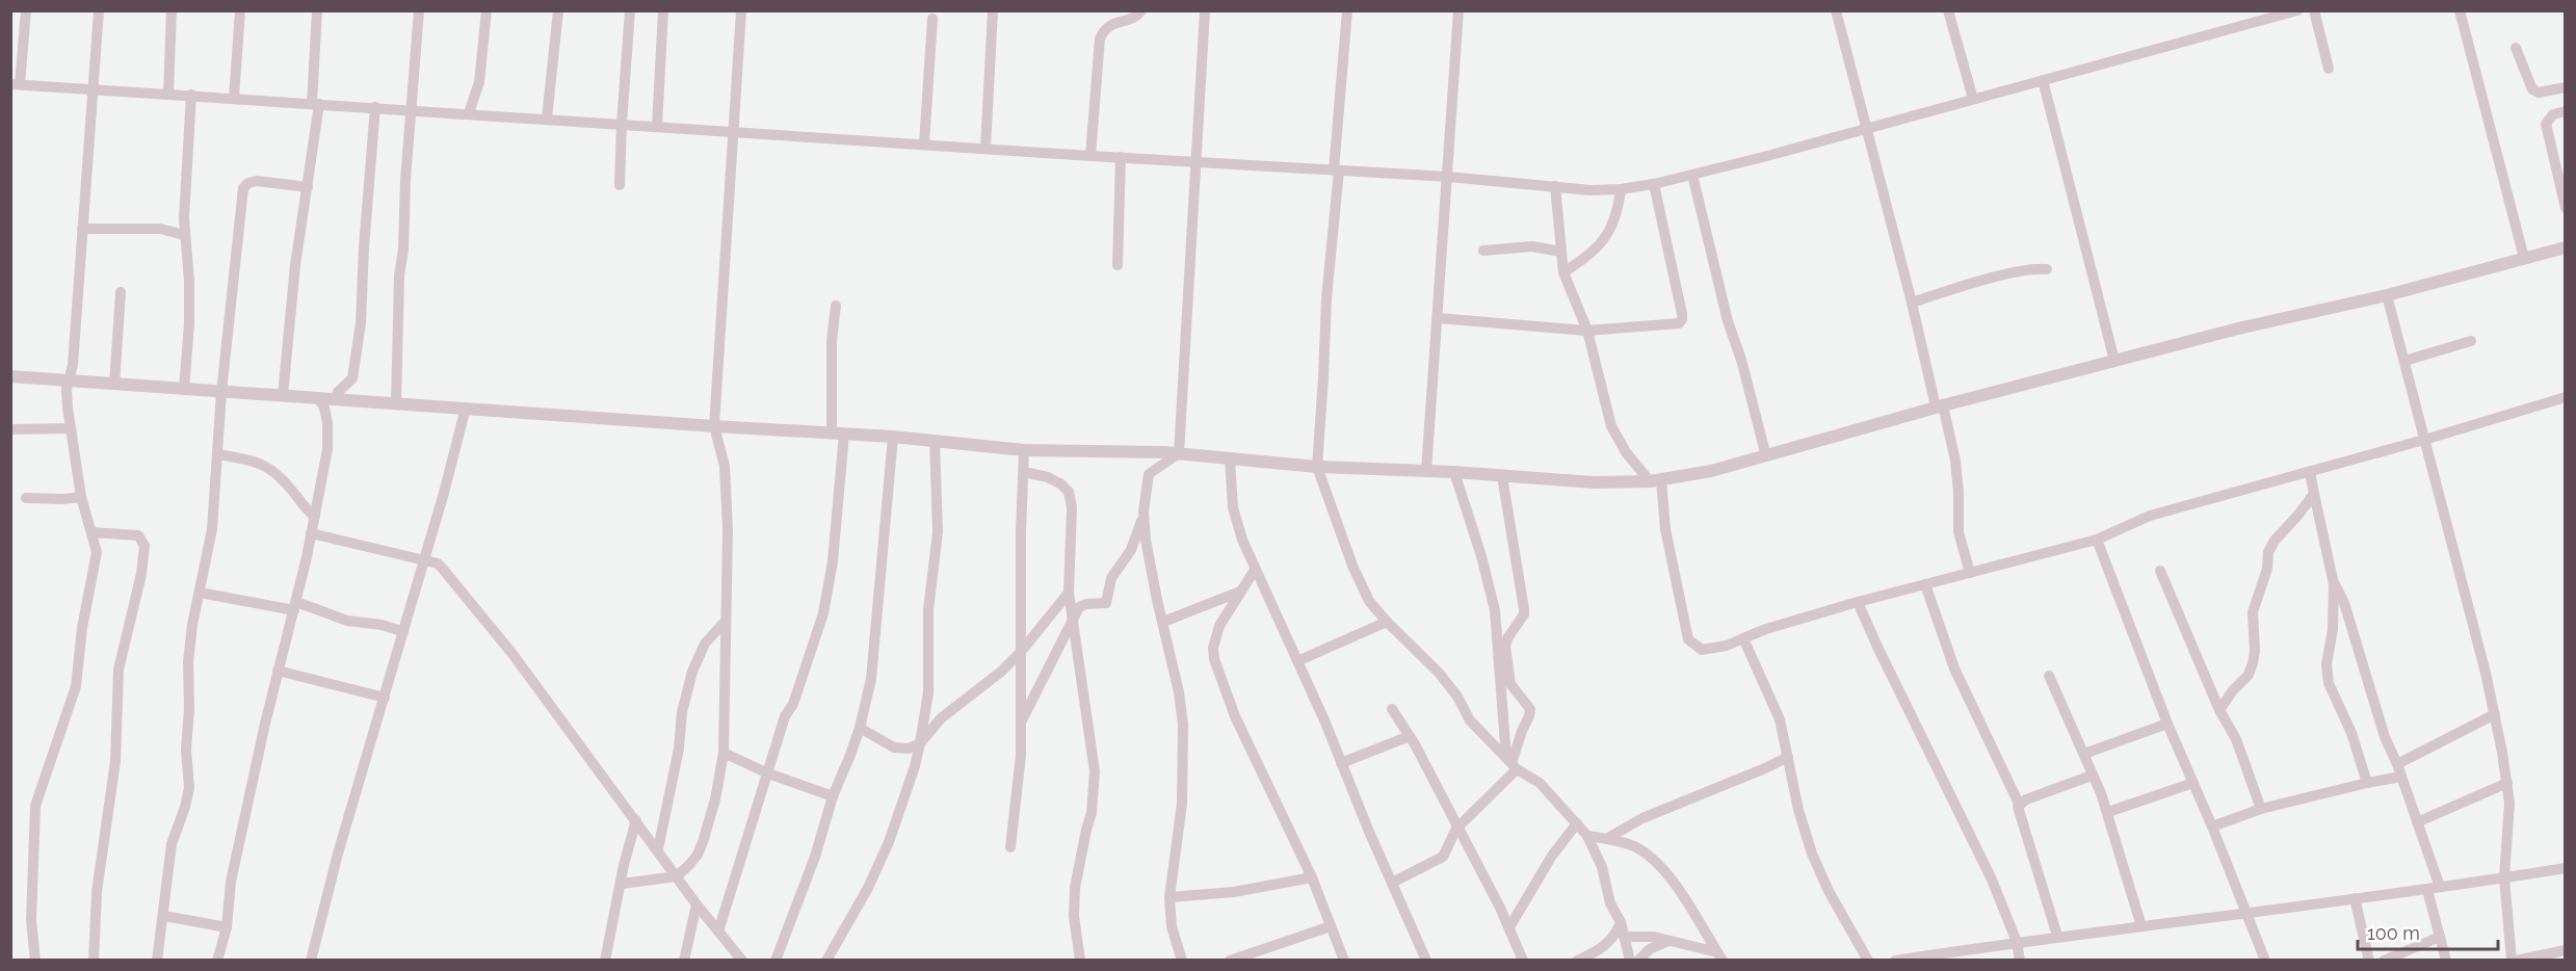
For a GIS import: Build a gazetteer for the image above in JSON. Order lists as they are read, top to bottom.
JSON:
{
  "scale_bar": "100 m"
}
